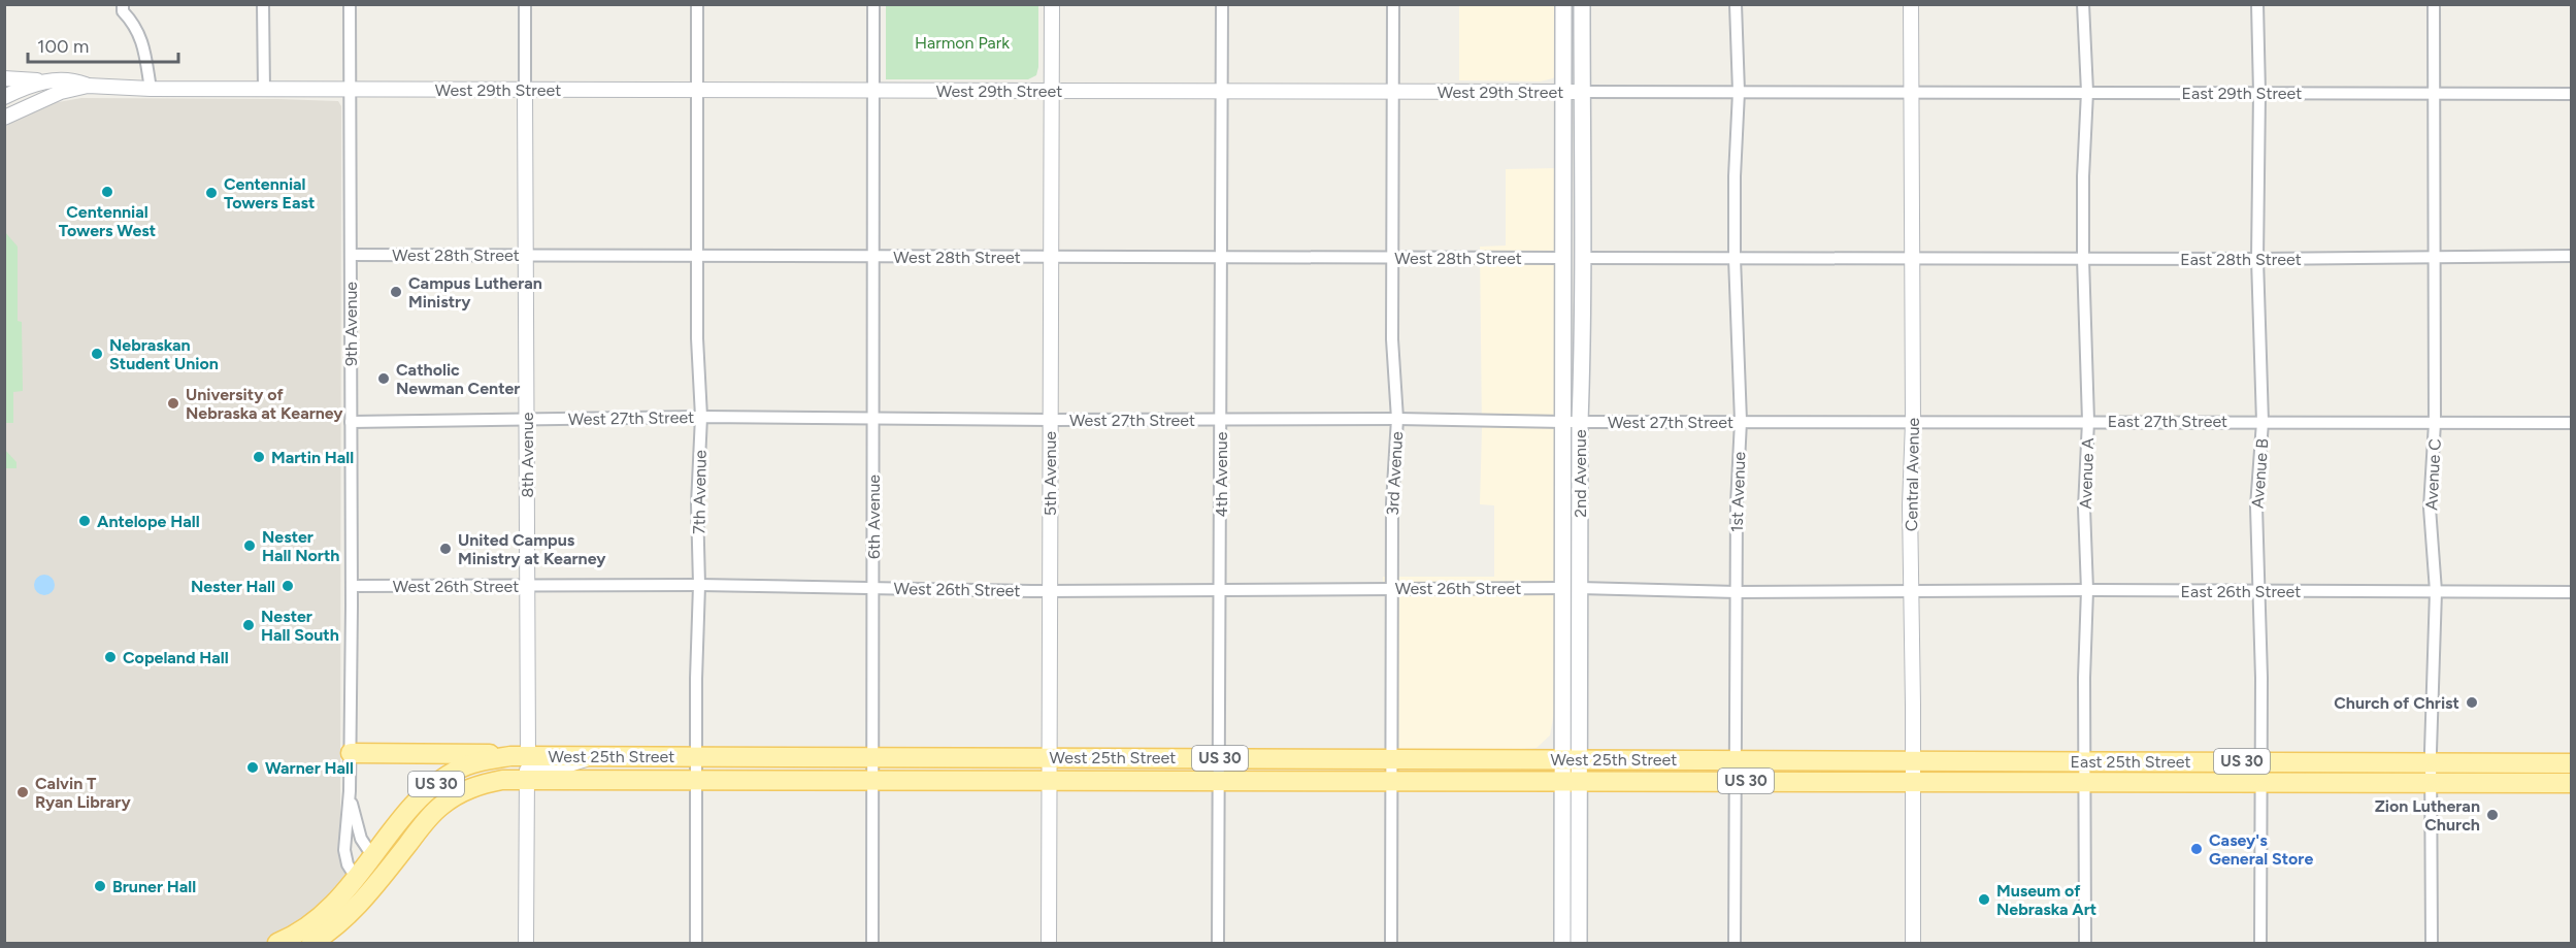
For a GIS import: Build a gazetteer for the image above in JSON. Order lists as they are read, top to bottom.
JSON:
{
  "streets": {
    "main road": [
      "2nd Avenue",
      "West 25th Street",
      "US 30",
      "East 25th Street"
    ],
    "street": [
      "West 29th Street",
      "East 29th Street",
      "West 28th Street",
      "East 28th Street",
      "9th Avenue",
      "West 27th Street",
      "East 27th Street",
      "8th Avenue",
      "5th Avenue",
      "3rd Avenue",
      "Avenue A",
      "Avenue B",
      "4th Avenue",
      "Central Avenue",
      "Avenue C",
      "7th Avenue",
      "1st Avenue",
      "6th Avenue",
      "West 26th Street",
      "East 26th Street"
    ]
  },
  "crossings": [
    ["West 29th Street", "East 29th Street"],
    ["West 29th Street", "9th Avenue"],
    ["West 29th Street", "8th Avenue"],
    ["West 29th Street", "5th Avenue"],
    ["West 29th Street", "3rd Avenue"],
    ["West 29th Street", "2nd Avenue"],
    ["West 29th Street", "4th Avenue"],
    ["West 29th Street", "Central Avenue"],
    ["West 29th Street", "7th Avenue"],
    ["West 29th Street", "1st Avenue"],
    ["West 29th Street", "6th Avenue"],
    ["East 29th Street", "Avenue A"],
    ["East 29th Street", "Avenue B"],
    ["East 29th Street", "Central Avenue"],
    ["East 29th Street", "Avenue C"],
    ["West 28th Street", "9th Avenue"],
    ["West 28th Street", "8th Avenue"],
    ["West 28th Street", "5th Avenue"],
    ["West 28th Street", "3rd Avenue"],
    ["West 28th Street", "2nd Avenue"],
    ["West 28th Street", "4th Avenue"],
    ["West 28th Street", "7th Avenue"],
    ["West 28th Street", "6th Avenue"],
    ["East 28th Street", "Avenue A"],
    ["East 28th Street", "Avenue B"],
    ["East 28th Street", "Central Avenue"],
    ["East 28th Street", "Avenue C"],
    ["9th Avenue", "West 27th Street"],
    ["9th Avenue", "West 26th Street"],
    ["9th Avenue", "West 25th Street"],
    ["9th Avenue", "US 30"],
    ["West 27th Street", "East 27th Street"],
    ["West 27th Street", "8th Avenue"],
    ["West 27th Street", "5th Avenue"],
    ["West 27th Street", "3rd Avenue"],
    ["West 27th Street", "2nd Avenue"],
    ["West 27th Street", "4th Avenue"],
    ["West 27th Street", "Central Avenue"],
    ["West 27th Street", "7th Avenue"],
    ["West 27th Street", "1st Avenue"],
    ["West 27th Street", "6th Avenue"],
    ["East 27th Street", "Avenue A"],
    ["East 27th Street", "Avenue B"],
    ["East 27th Street", "Central Avenue"],
    ["East 27th Street", "Avenue C"],
    ["8th Avenue", "West 26th Street"],
    ["8th Avenue", "West 25th Street"],
    ["5th Avenue", "West 26th Street"],
    ["5th Avenue", "West 25th Street"],
    ["3rd Avenue", "West 26th Street"],
    ["3rd Avenue", "West 25th Street"],
    ["2nd Avenue", "West 26th Street"],
    ["2nd Avenue", "West 25th Street"],
    ["Avenue A", "East 26th Street"],
    ["Avenue A", "East 25th Street"],
    ["Avenue B", "East 26th Street"],
    ["Avenue B", "East 25th Street"],
    ["4th Avenue", "West 26th Street"],
    ["4th Avenue", "West 25th Street"],
    ["Central Avenue", "East 26th Street"],
    ["Central Avenue", "West 25th Street"],
    ["Central Avenue", "East 25th Street"],
    ["Avenue C", "East 26th Street"],
    ["Avenue C", "East 25th Street"],
    ["7th Avenue", "West 26th Street"],
    ["7th Avenue", "West 25th Street"],
    ["1st Avenue", "West 25th Street"],
    ["6th Avenue", "West 26th Street"],
    ["6th Avenue", "West 25th Street"],
    ["West 25th Street", "US 30"],
    ["West 25th Street", "East 25th Street"]
  ],
  "parks": ["Harmon Park"],
  "places": [
    "Centennial Towers West",
    "Centennial Towers East",
    "Campus Lutheran Ministry",
    "Nebraskan Student Union",
    "Catholic Newman Center",
    "University of Nebraska at Kearney",
    "Martin Hall",
    "Antelope Hall",
    "Nester Hall North",
    "United Campus Ministry at Kearney",
    "Nester Hall",
    "Nester Hall South",
    "Copeland Hall",
    "Church of Christ",
    "Warner Hall",
    "Calvin T Ryan Library",
    "Zion Lutheran Church",
    "Casey's General Store",
    "Bruner Hall",
    "Museum of Nebraska Art"
  ],
  "scale_bar": "100 m"
}
